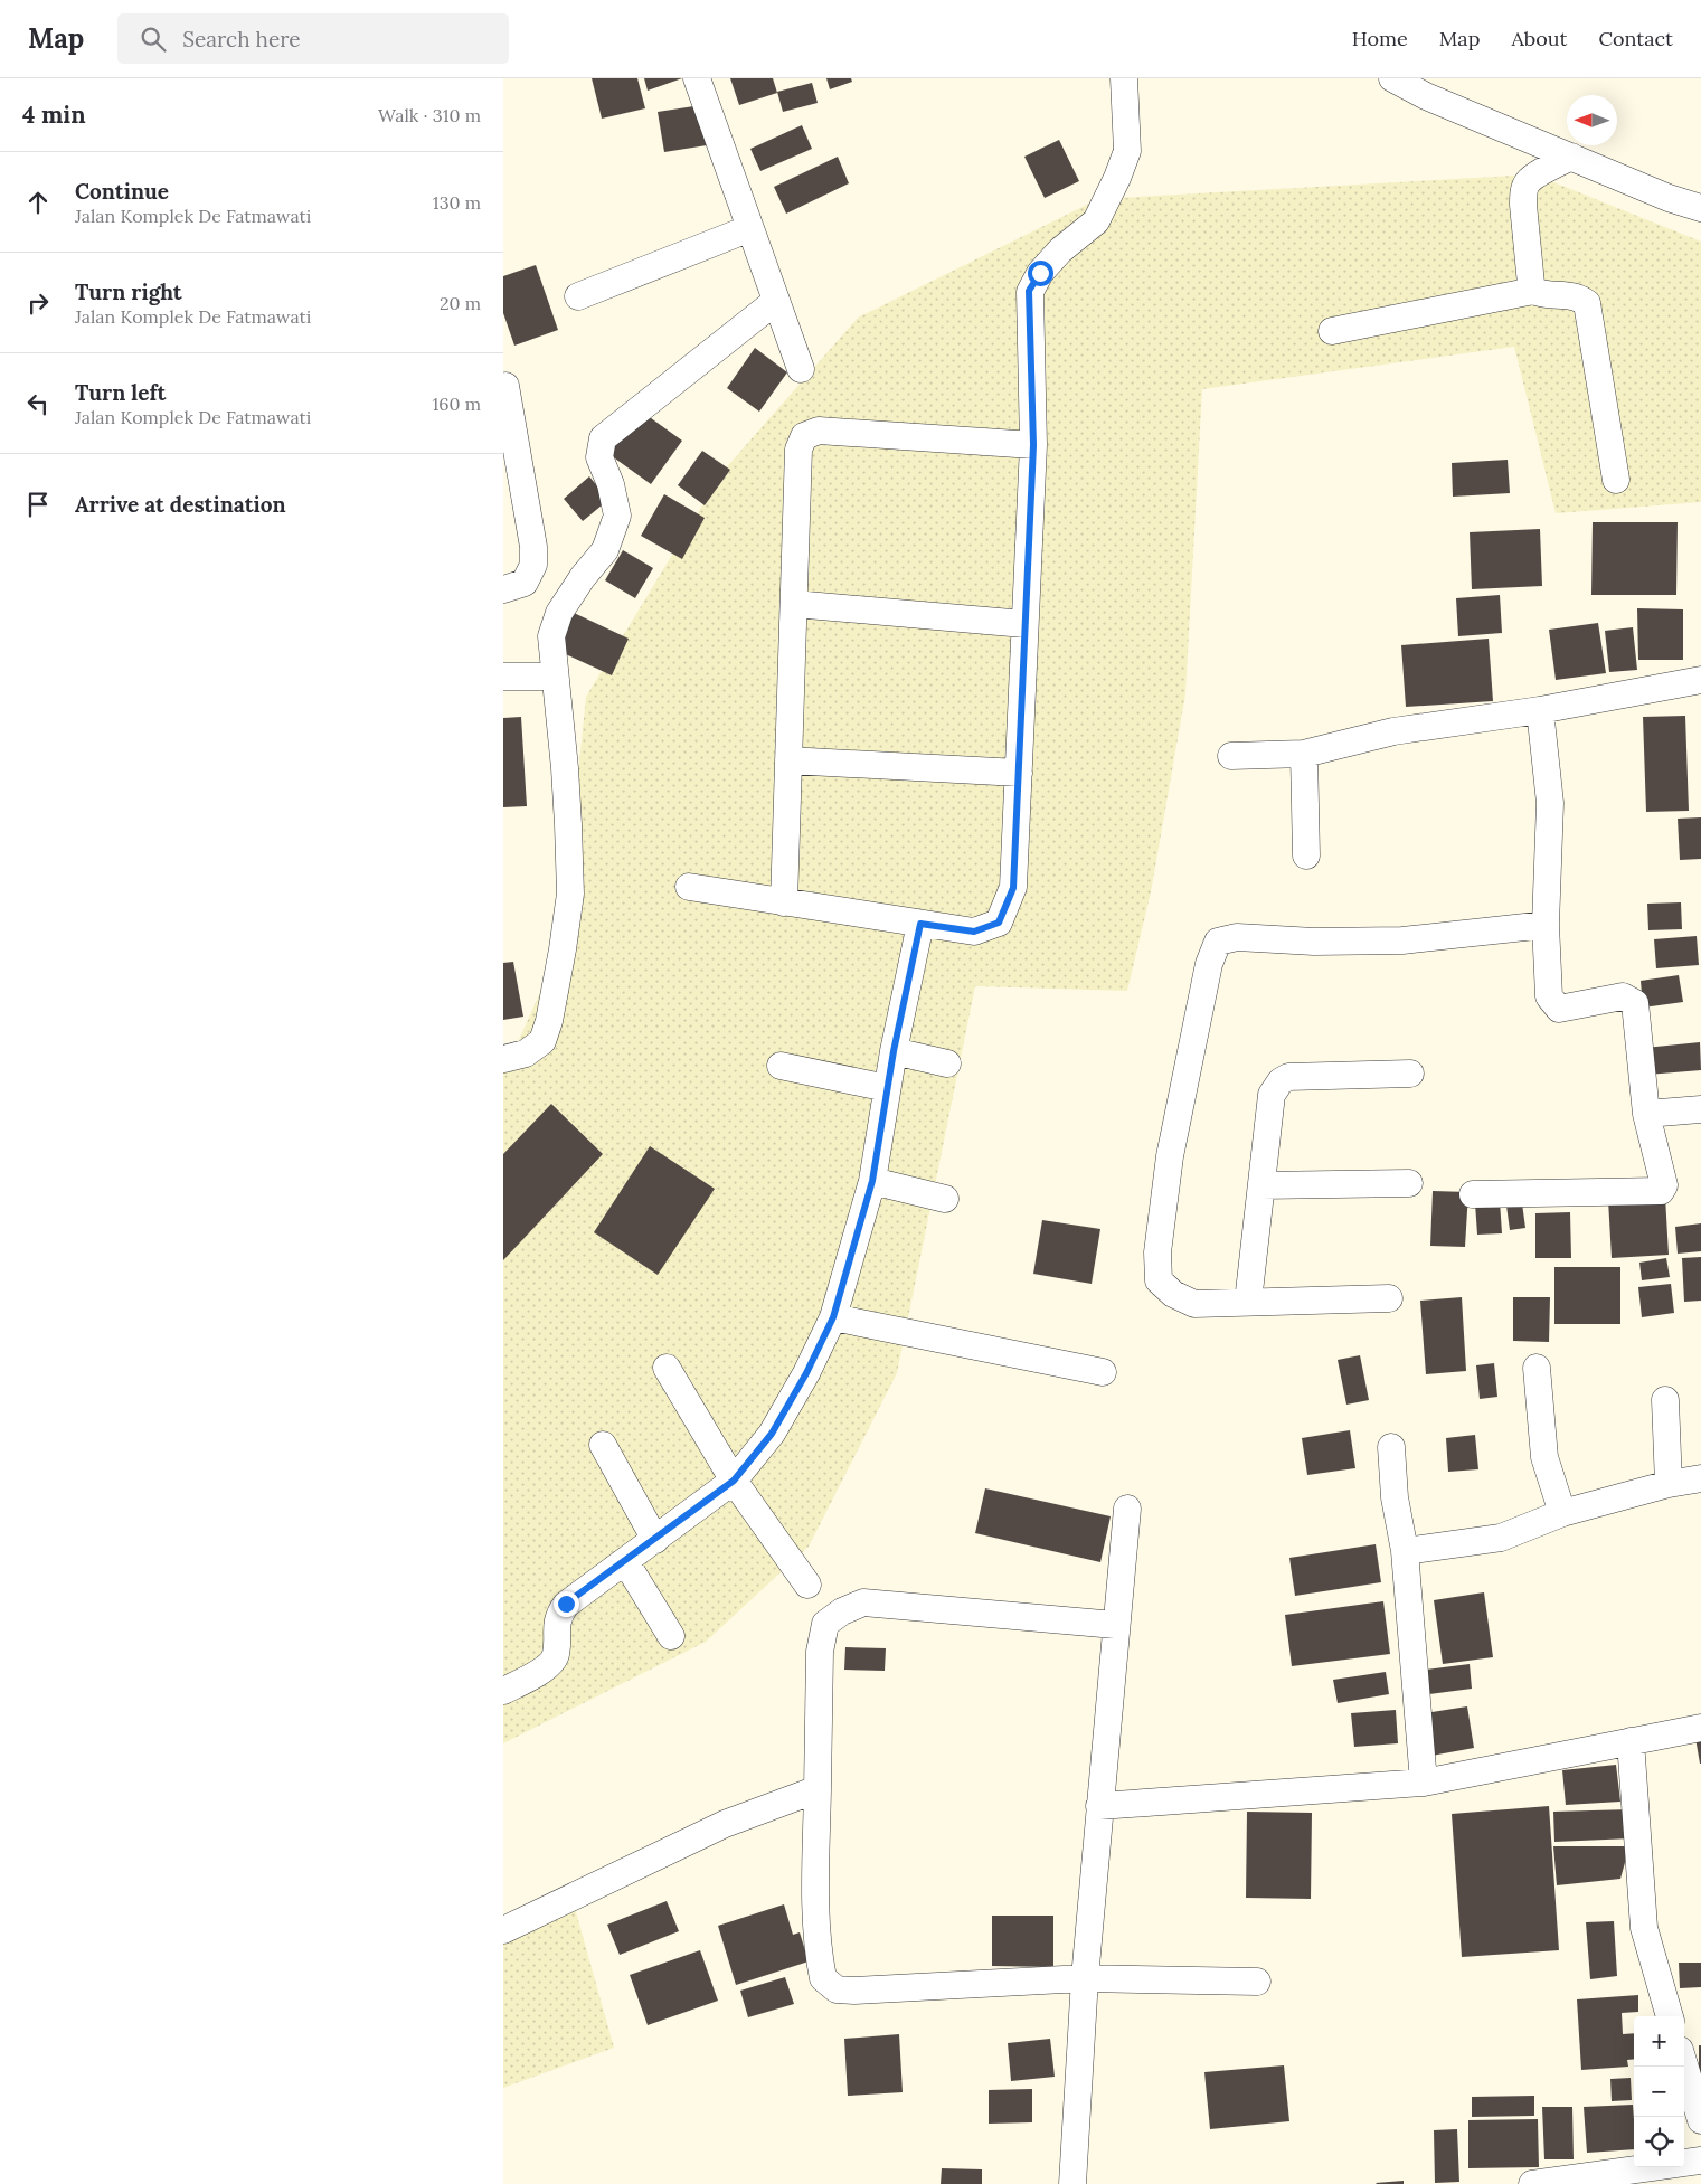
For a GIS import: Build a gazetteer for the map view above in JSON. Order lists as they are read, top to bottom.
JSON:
{
  "north": "left",
  "page": {
    "header": "Map",
    "search": "Search here",
    "nav": [
      "Home",
      "Map",
      "About",
      "Contact"
    ],
    "heading": ["4 min", "Walk · 310 m"],
    "list": [
      ["Continue", "Jalan Komplek De Fatmawati", "130 m"],
      ["Turn right", "Jalan Komplek De Fatmawati", "20 m"],
      ["Turn left", "Jalan Komplek De Fatmawati", "160 m"],
      "Arrive at destination"
    ],
    "map_buttons": ["+", "−"]
  }
}
